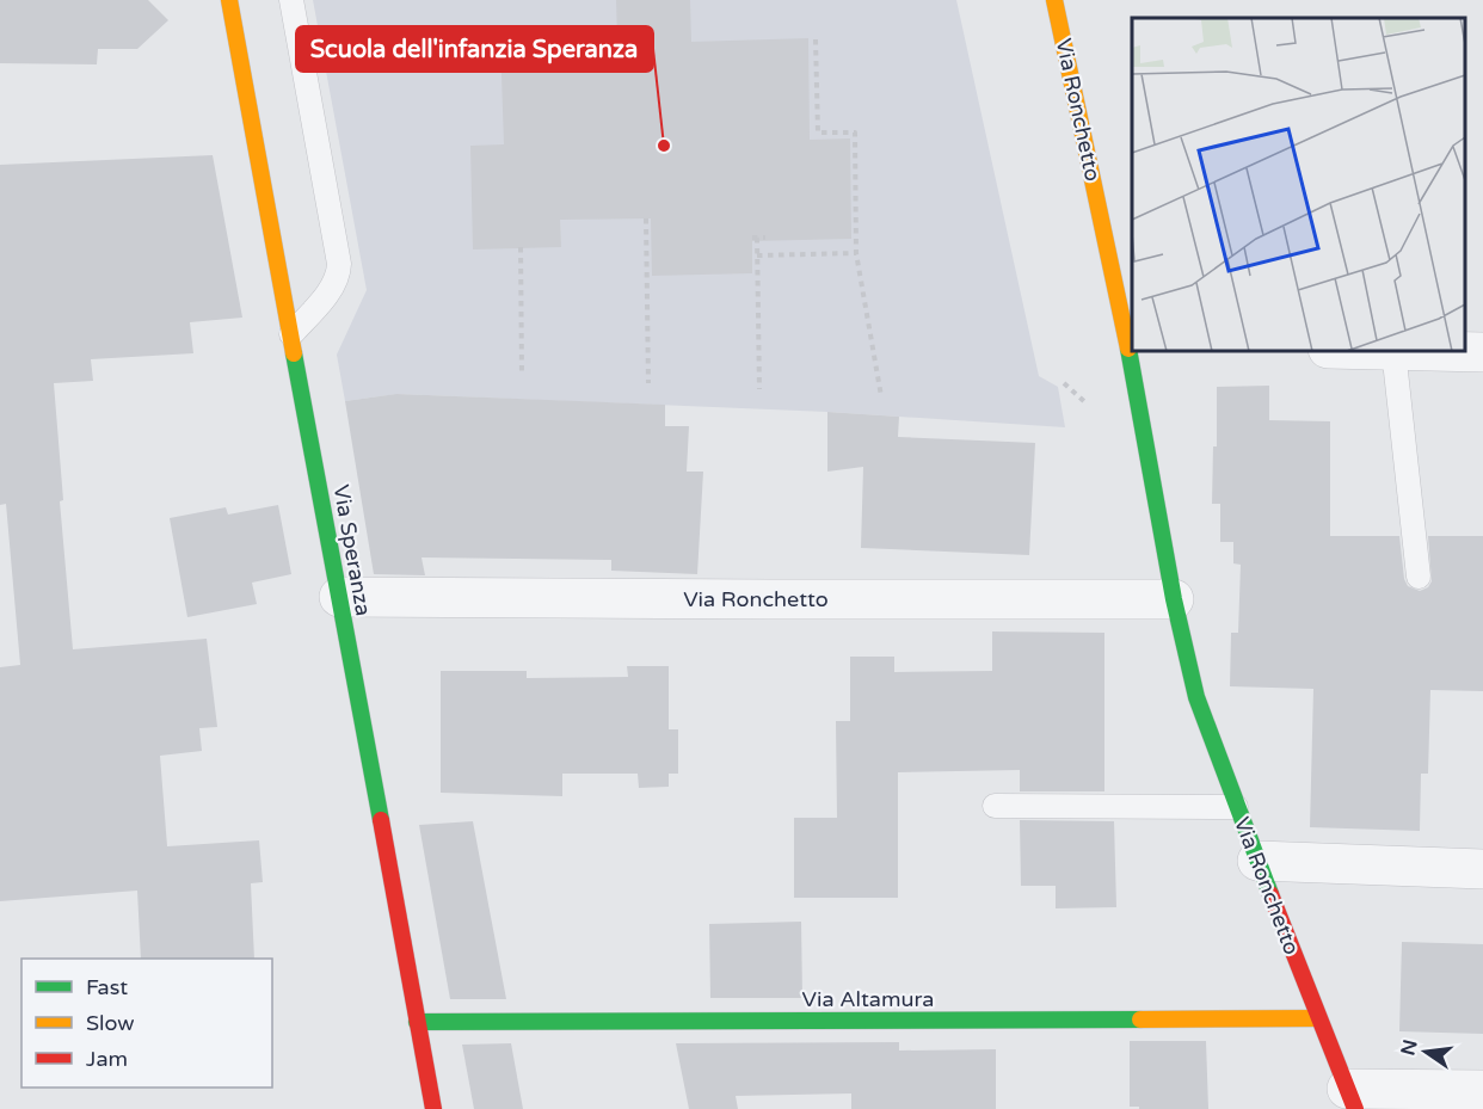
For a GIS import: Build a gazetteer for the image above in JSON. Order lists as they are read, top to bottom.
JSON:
{
  "streets": {
    "street": ["Via Ronchetto", "Via Speranza", "Via Altamura"]
  },
  "crossings": [
    ["Via Ronchetto", "Via Speranza"],
    ["Via Ronchetto", "Via Altamura"],
    ["Via Speranza", "Via Altamura"]
  ],
  "places": ["Scuola dell'infanzia Speranza"],
  "legend": ["Fast", "Slow", "Jam"],
  "north": "left"
}
